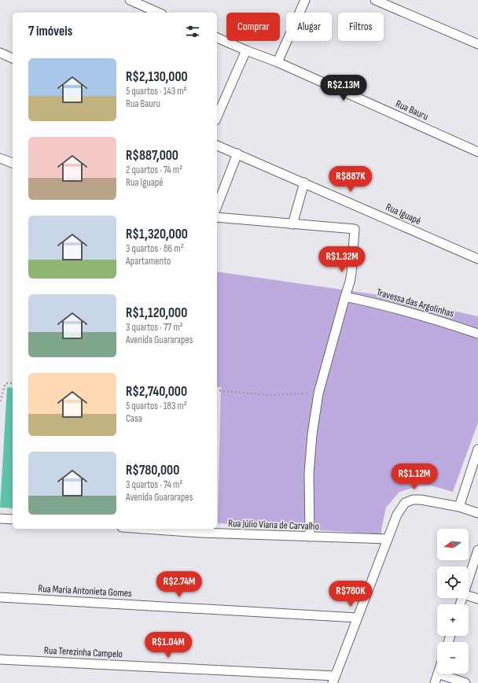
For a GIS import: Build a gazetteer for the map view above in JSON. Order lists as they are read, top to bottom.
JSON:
{
  "streets": {
    "street": [
      "Rua Bauru",
      "Rua Iguapé",
      "Travessa das Argolinhas",
      "Rua Júlio Viana de Carvalho",
      "Rua Maria Antonieta Gomes",
      "Rua Terezinha Campelo"
    ]
  },
  "north": "left",
  "page": {
    "chip": ["Comprar", "Alugar", "Filtros"],
    "heading": "7 imóveis",
    "list": [
      {
        "name": "R$2,130,000",
        "note": "5 quartos · 143 m² · Rua Bauru"
      },
      {
        "name": "R$887,000",
        "note": "2 quartos · 74 m² · Rua Iguapé"
      },
      {
        "name": "R$1,320,000",
        "note": "3 quartos · 86 m² · Apartamento"
      },
      {
        "name": "R$1,120,000",
        "note": "3 quartos · 77 m² · Avenida Guararapes"
      },
      {
        "name": "R$2,740,000",
        "note": "5 quartos · 183 m² · Casa"
      },
      {
        "name": "R$780,000",
        "note": "3 quartos · 74 m² · Avenida Guararapes"
      }
    ],
    "price": [
      "R$2.13M",
      "R$887K",
      "R$1.32M",
      "R$1.12M",
      "R$2.74M",
      "R$780K",
      "R$1.04M"
    ],
    "map_buttons": ["+", "−"]
  }
}
